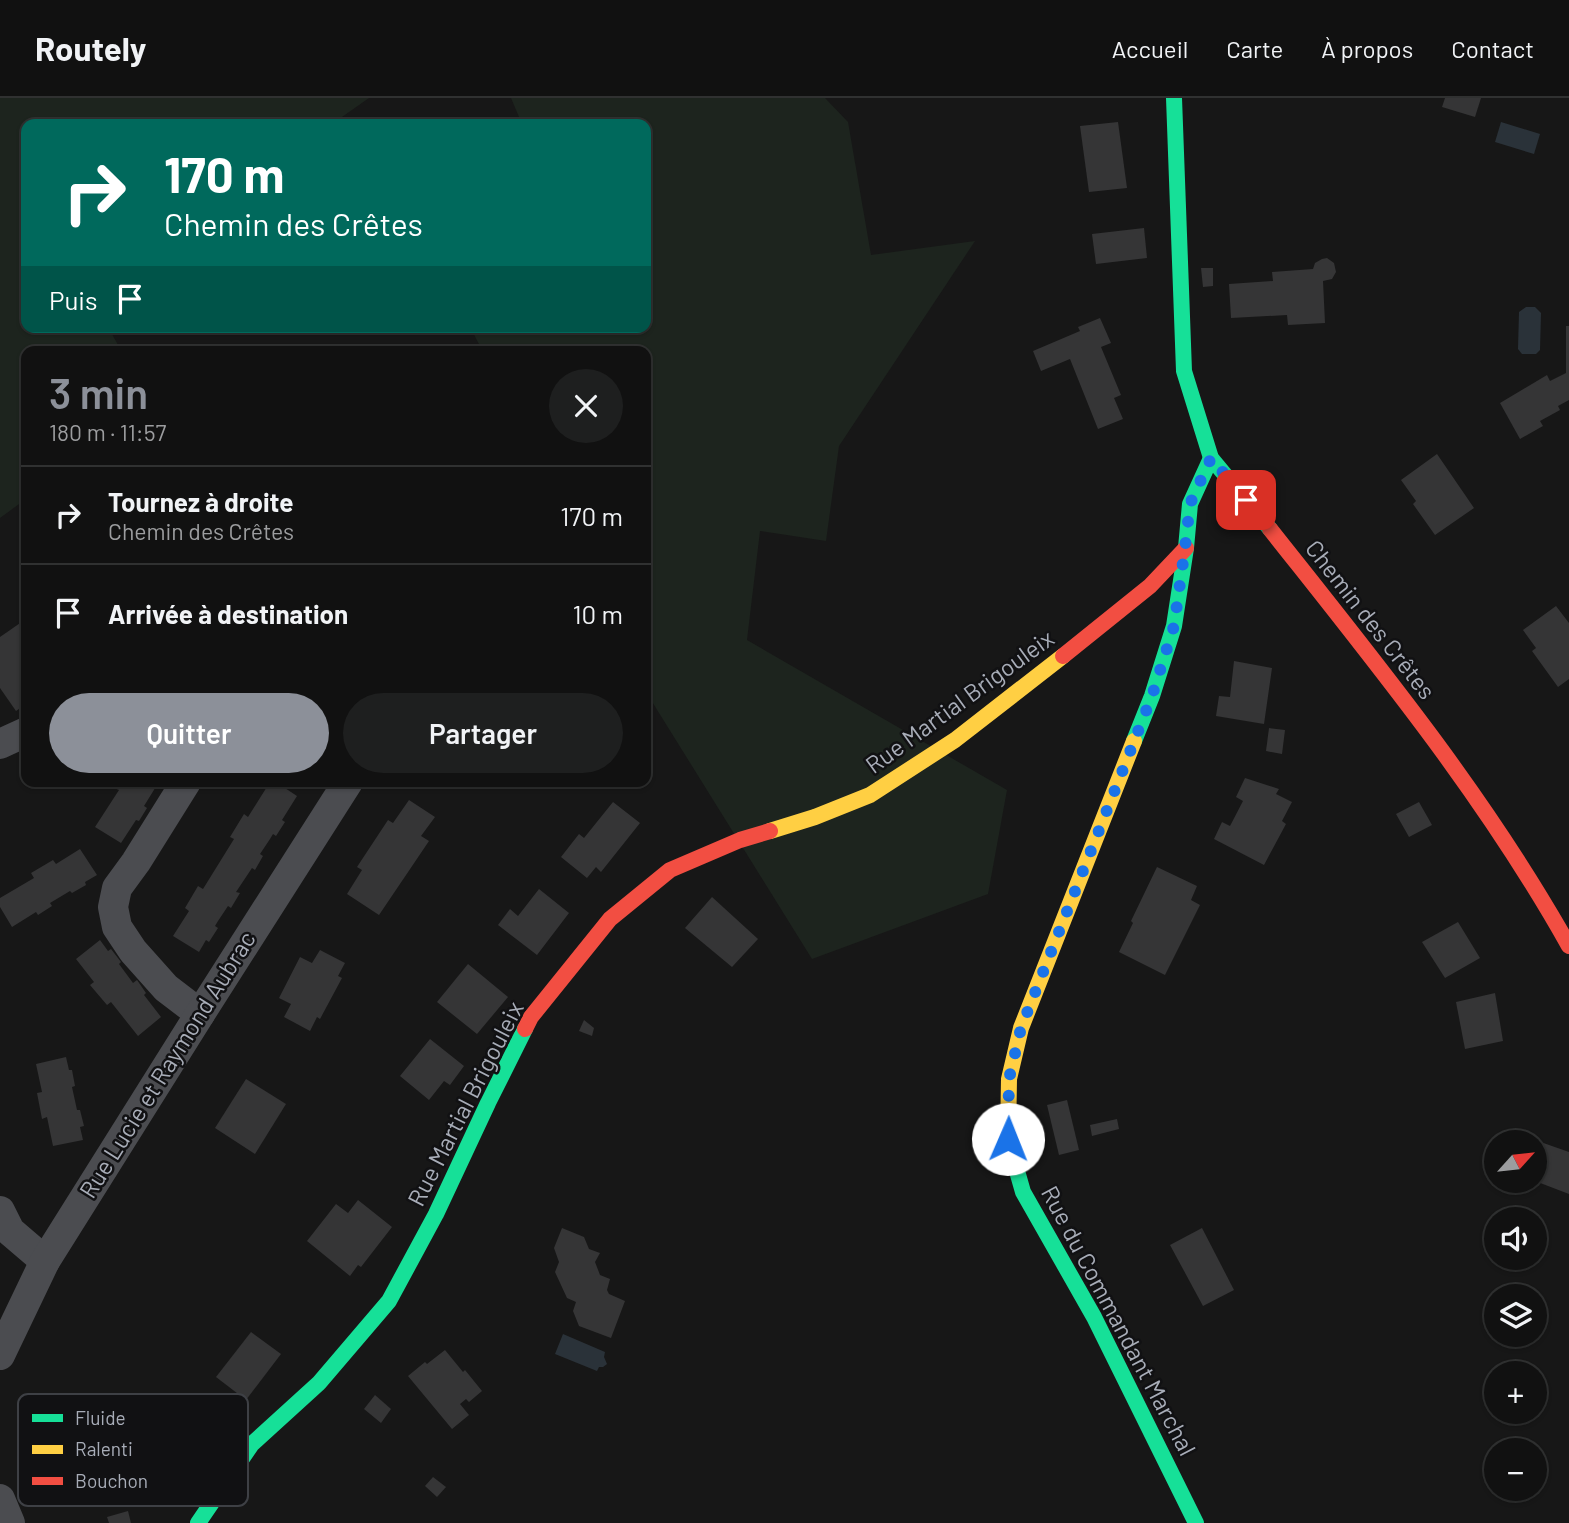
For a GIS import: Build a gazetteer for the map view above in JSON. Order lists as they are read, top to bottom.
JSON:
{
  "streets": {
    "street": [
      "Chemin des Crêtes",
      "Rue Martial Brigouleix",
      "Rue Lucie et Raymond Aubrac",
      "Rue du Commandant Marchal"
    ]
  },
  "crossings": [
    ["Chemin des Crêtes", "Rue du Commandant Marchal"],
    ["Rue Martial Brigouleix", "Rue du Commandant Marchal"]
  ],
  "legend": ["Fluide", "Ralenti", "Bouchon"],
  "north": "top right",
  "page": {
    "header": "Routely",
    "nav": [
      "Accueil",
      "Carte",
      "À propos",
      "Contact"
    ],
    "turn": ["170 m", "Chemin des Crêtes"],
    "then": "Puis",
    "heading": ["3 min", "180 m · 11:57"],
    "list": [
      {
        "name": "Tournez à droite",
        "note": "Chemin des Crêtes",
        "value": "170 m"
      },
      {
        "name": "Arrivée à destination",
        "value": "10 m"
      }
    ],
    "buttons": ["Quitter", "Partager"],
    "map_buttons": ["+", "−"]
  }
}
